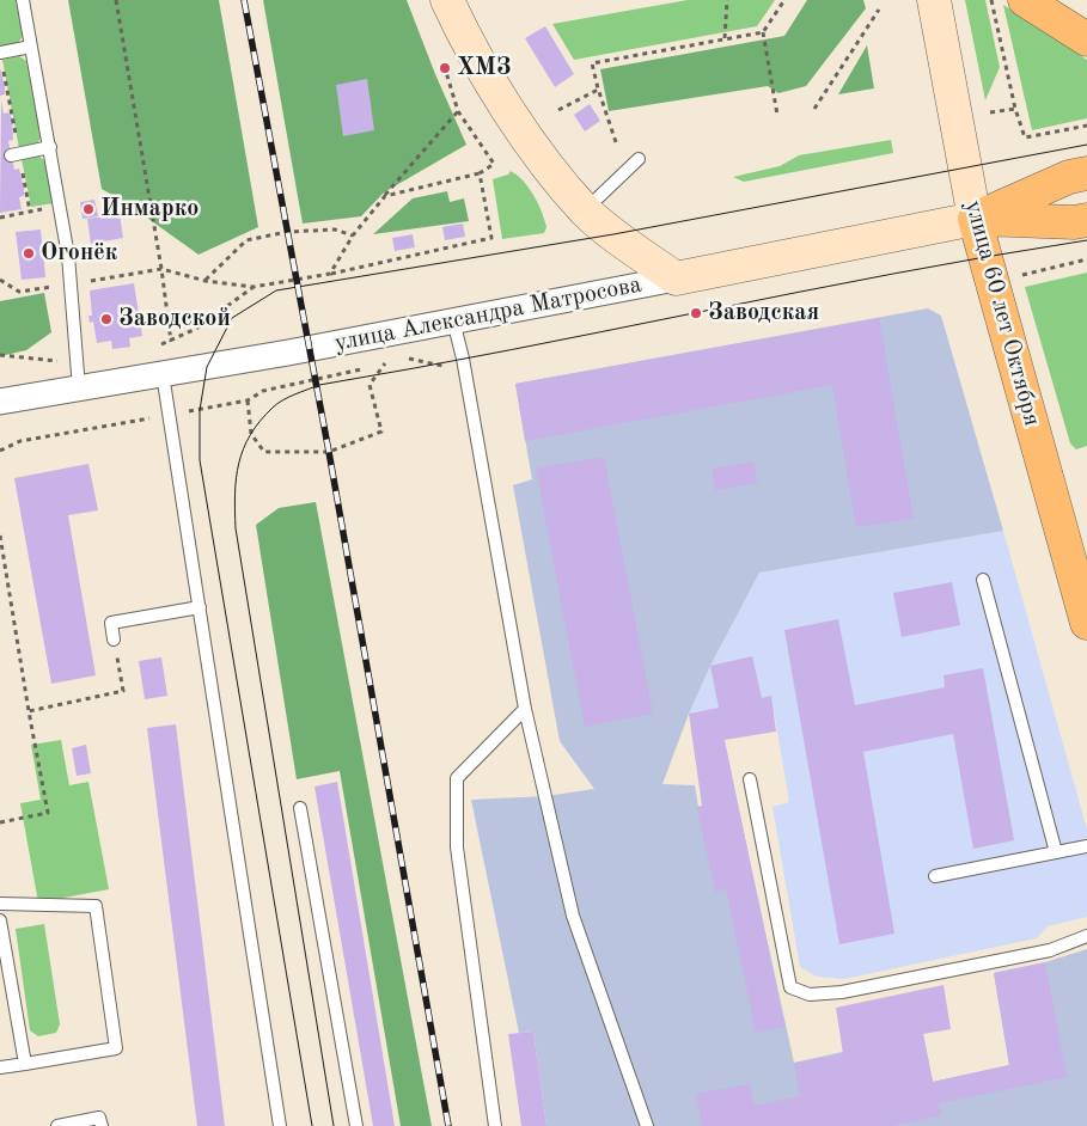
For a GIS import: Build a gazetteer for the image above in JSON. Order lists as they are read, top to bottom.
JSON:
{
  "streets": {
    "main road": ["улица 60 лет Октября", "улица Александра Матросова"]
  },
  "crossings": [
    ["улица 60 лет Октября", "улица Александра Матросова"]
  ],
  "places": [
    "ХМЗ",
    "Инмарко",
    "Огонёк",
    "Заводская",
    "Заводской"
  ]
}
